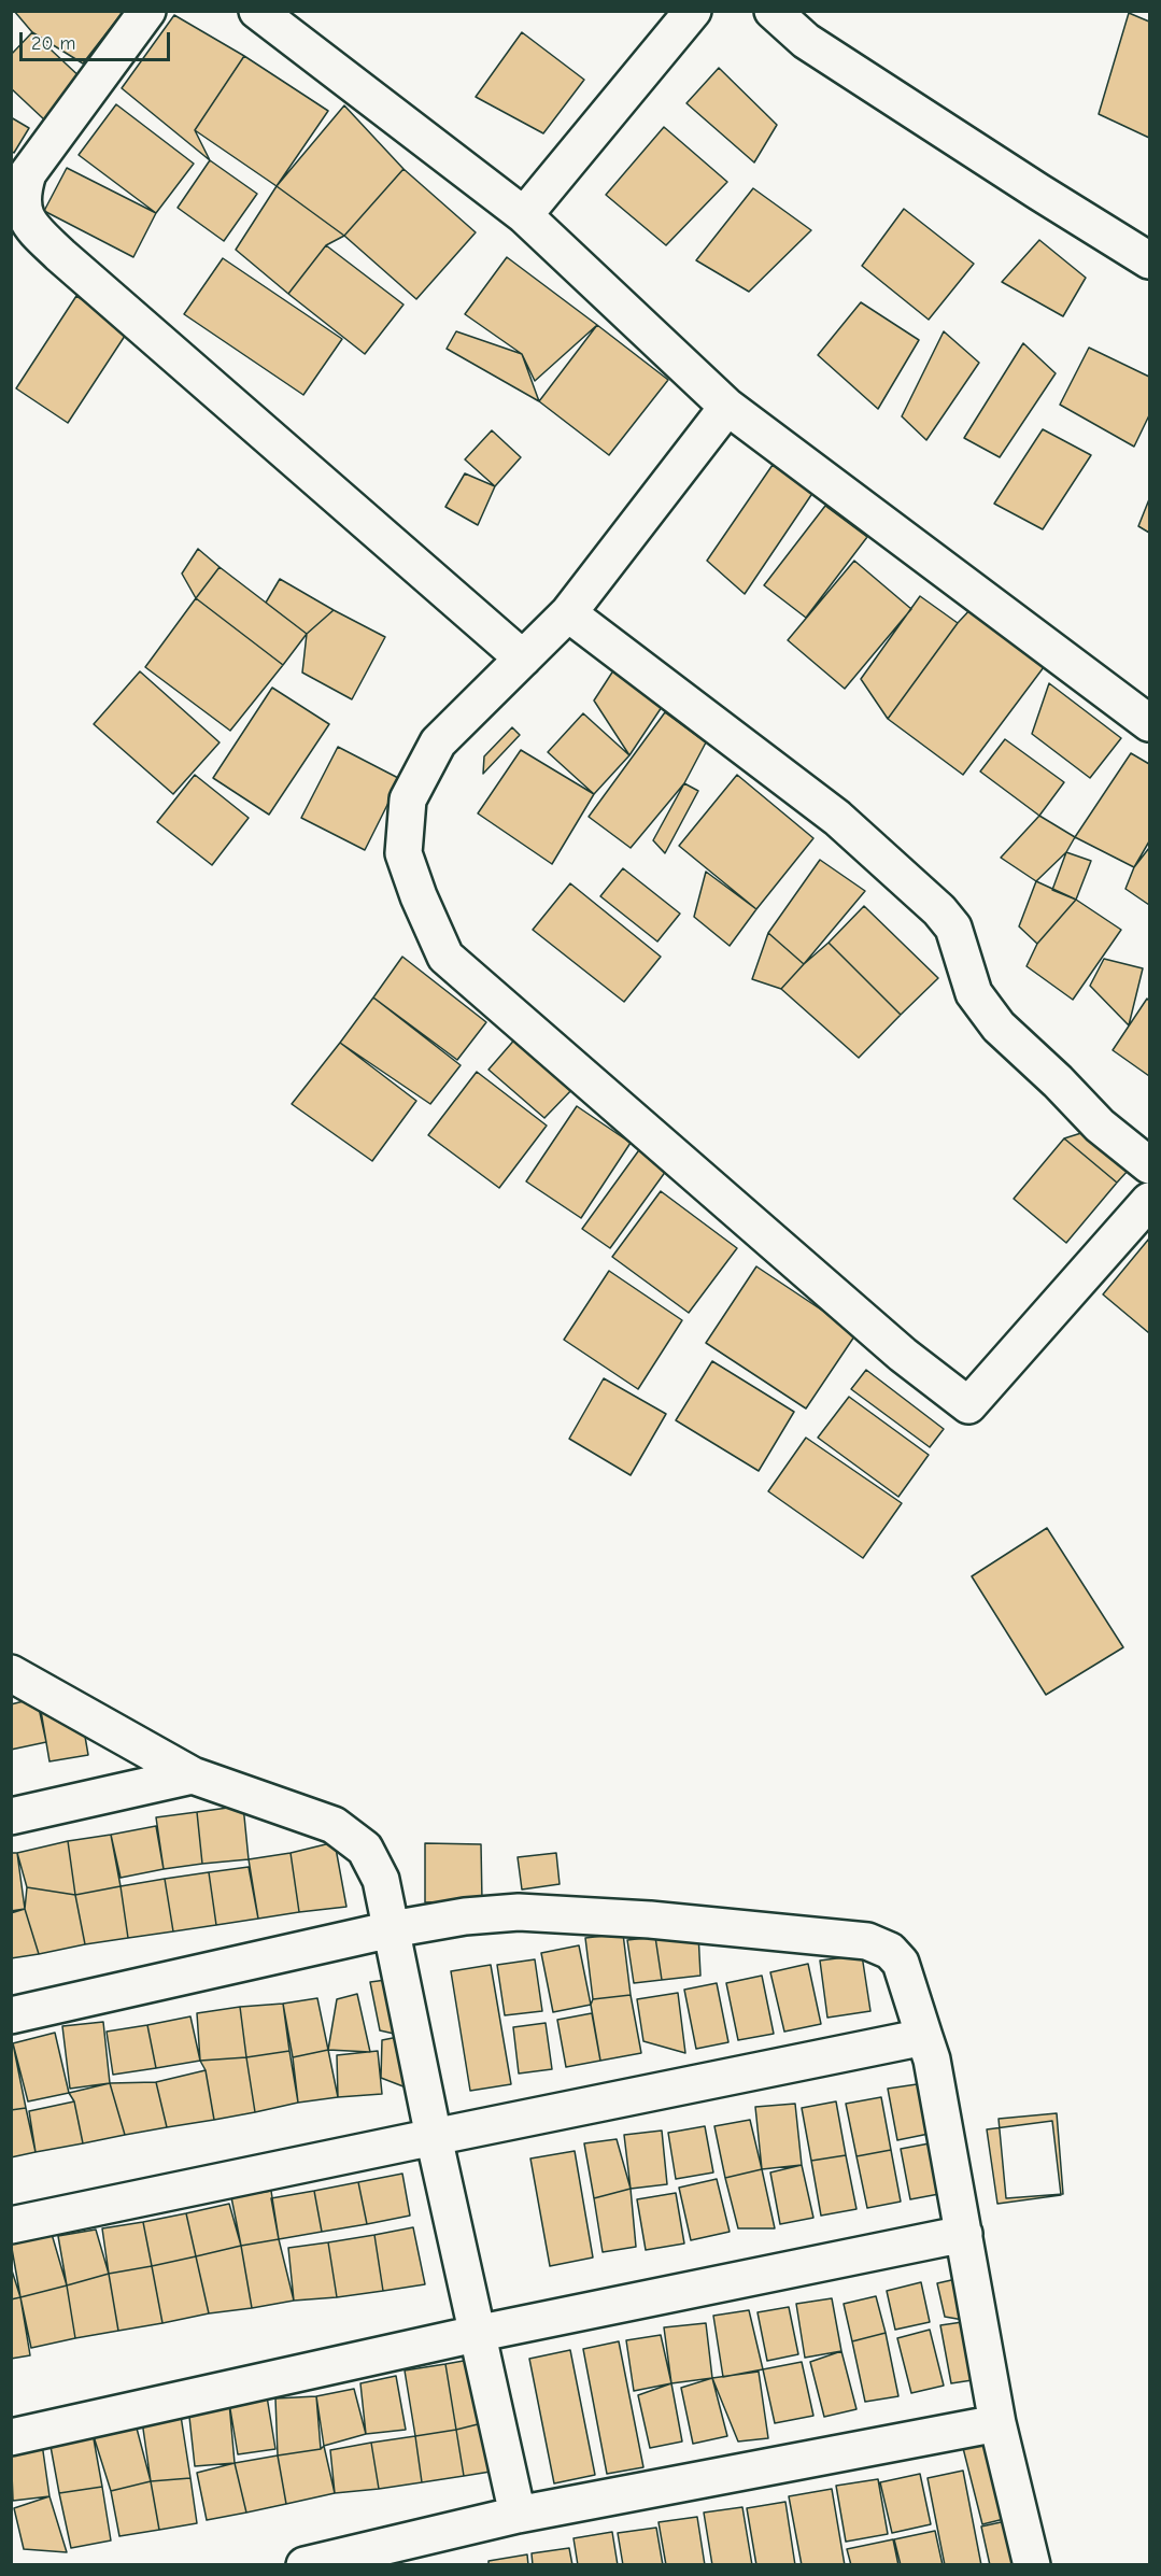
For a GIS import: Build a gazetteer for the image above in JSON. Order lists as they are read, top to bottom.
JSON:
{
  "scale_bar": "20 m"
}
